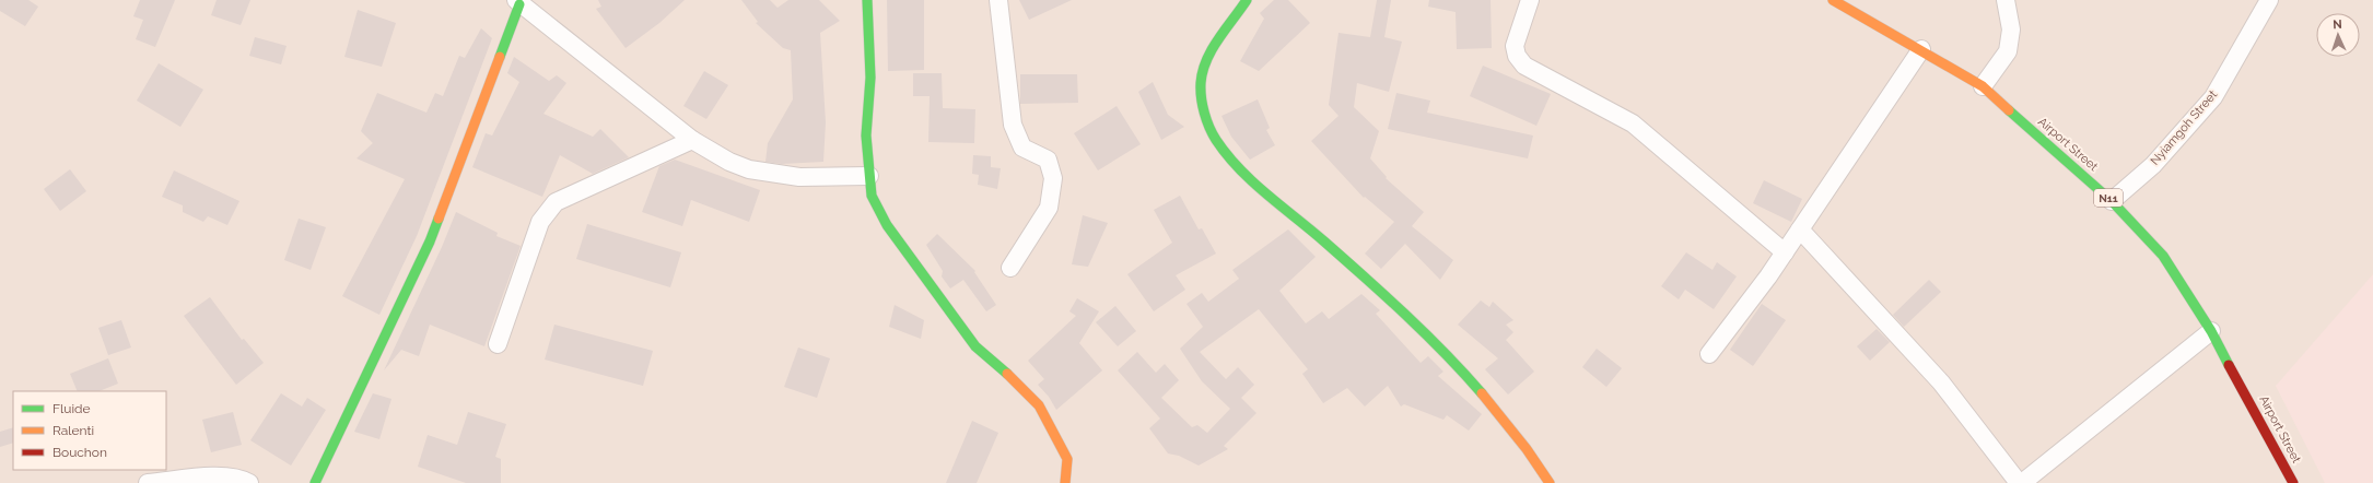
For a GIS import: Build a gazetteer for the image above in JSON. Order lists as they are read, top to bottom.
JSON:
{
  "streets": {
    "main road": ["Airport Street", "N11"],
    "street": ["Nyiamgoh Street"]
  },
  "crossings": [
    ["Nyiamgoh Street", "Airport Street"]
  ],
  "legend": ["Fluide", "Ralenti", "Bouchon"],
  "north": "top"
}
